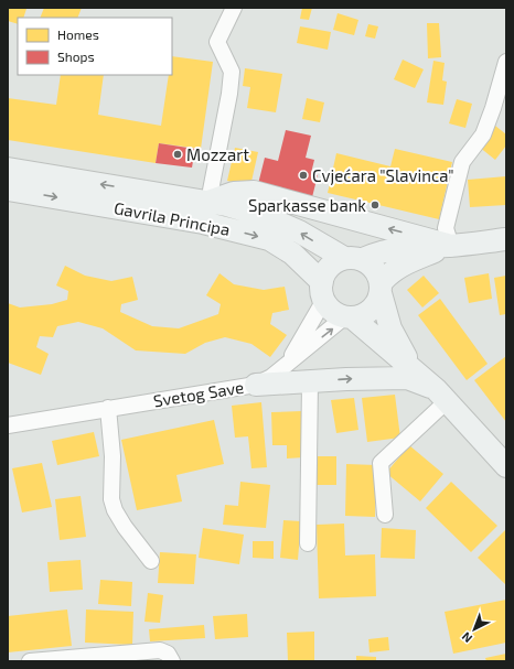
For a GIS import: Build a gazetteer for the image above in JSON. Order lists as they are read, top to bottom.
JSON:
{
  "streets": {
    "main road": ["Gavrila Principa"],
    "street": ["Svetog Save"]
  },
  "crossings": [
    ["Gavrila Principa", "Svetog Save"]
  ],
  "places": ["Mozzart", "Cvjećara \"Slavinca\"", "Sparkasse bank"],
  "legend": ["Homes", "Shops"],
  "north": "bottom left"
}
